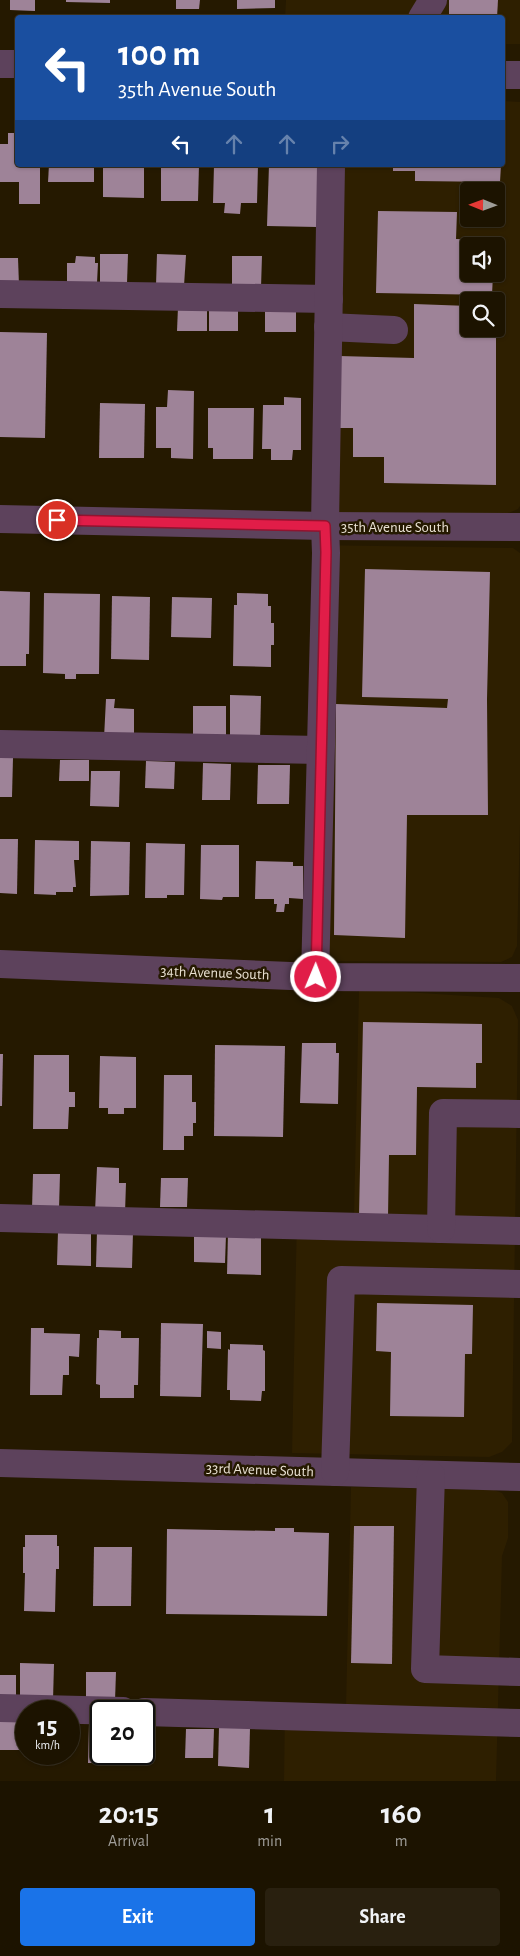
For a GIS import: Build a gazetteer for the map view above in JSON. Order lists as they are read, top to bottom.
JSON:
{
  "streets": {
    "street": ["35th Avenue South", "34th Avenue South", "33rd Avenue South"]
  },
  "north": "left",
  "page": {
    "turn": ["100 m", "35th Avenue South"],
    "speed": "15 km/h",
    "limit": "20",
    "eta": [
      "20:15",
      "Arrival",
      "1",
      "min",
      "160",
      "m"
    ],
    "buttons": ["Exit", "Share"]
  }
}
